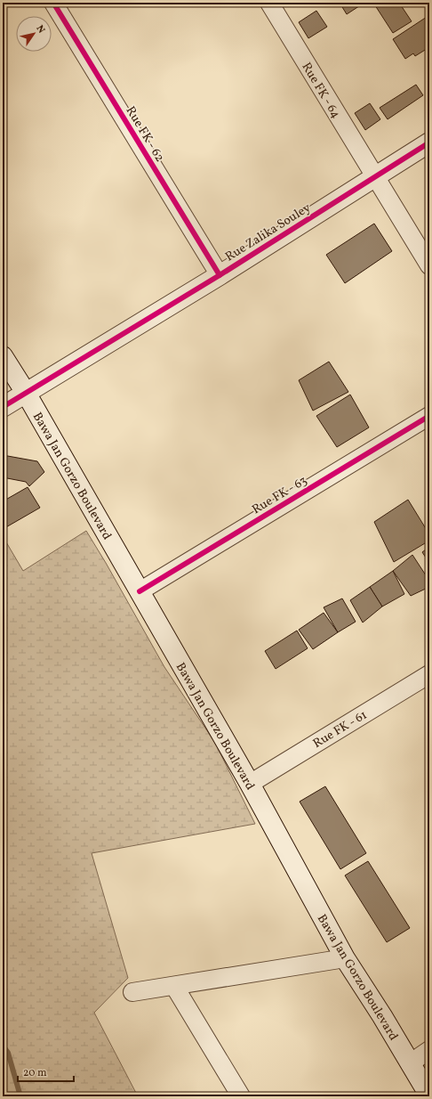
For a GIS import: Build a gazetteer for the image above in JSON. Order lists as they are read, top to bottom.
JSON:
{
  "streets": {
    "main road": ["Rue Zalika Souley", "Bawa Jan Gorzo Boulevard"],
    "street": [
      "Rue FK - 64",
      "Rue FK - 62",
      "Rue FK - 63",
      "Rue FK - 61"
    ]
  },
  "crossings": [
    ["Rue FK - 64", "Rue Zalika Souley"],
    ["Rue FK - 62", "Rue Zalika Souley"],
    ["Rue Zalika Souley", "Bawa Jan Gorzo Boulevard"],
    ["Bawa Jan Gorzo Boulevard", "Rue FK - 63"],
    ["Bawa Jan Gorzo Boulevard", "Rue FK - 61"]
  ],
  "scale_bar": "20 m",
  "north": "top right"
}
